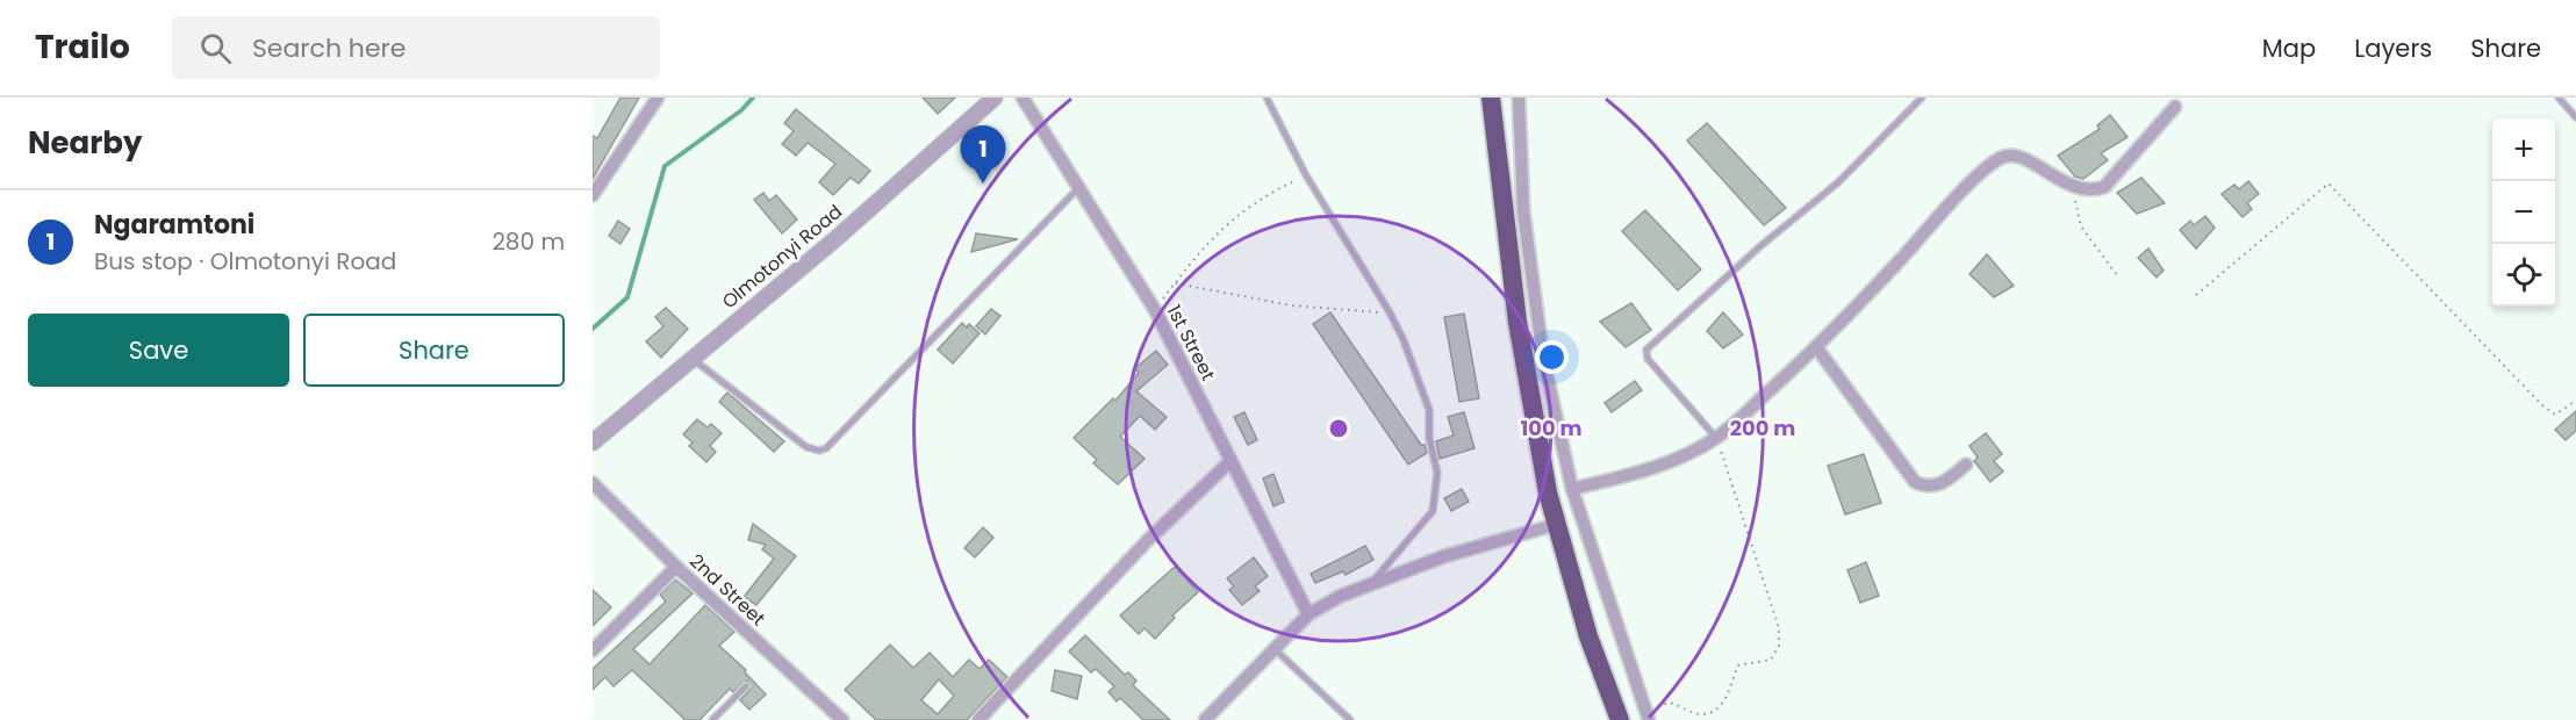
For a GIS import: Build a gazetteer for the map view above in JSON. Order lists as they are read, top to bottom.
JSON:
{
  "streets": {
    "street": ["Olmotonyi Road", "1st Street", "2nd Street"]
  },
  "page": {
    "header": "Trailo",
    "search": "Search here",
    "nav": ["Map", "Layers", "Share"],
    "heading": "Nearby",
    "map_buttons": ["+", "−"],
    "pins": "1",
    "list": [
      {
        "mark": "1",
        "name": "Ngaramtoni",
        "note": "Bus stop · Olmotonyi Road",
        "value": "280 m"
      }
    ],
    "buttons": ["Save", "Share"]
  },
  "rings": ["100 m", "200 m"]
}
